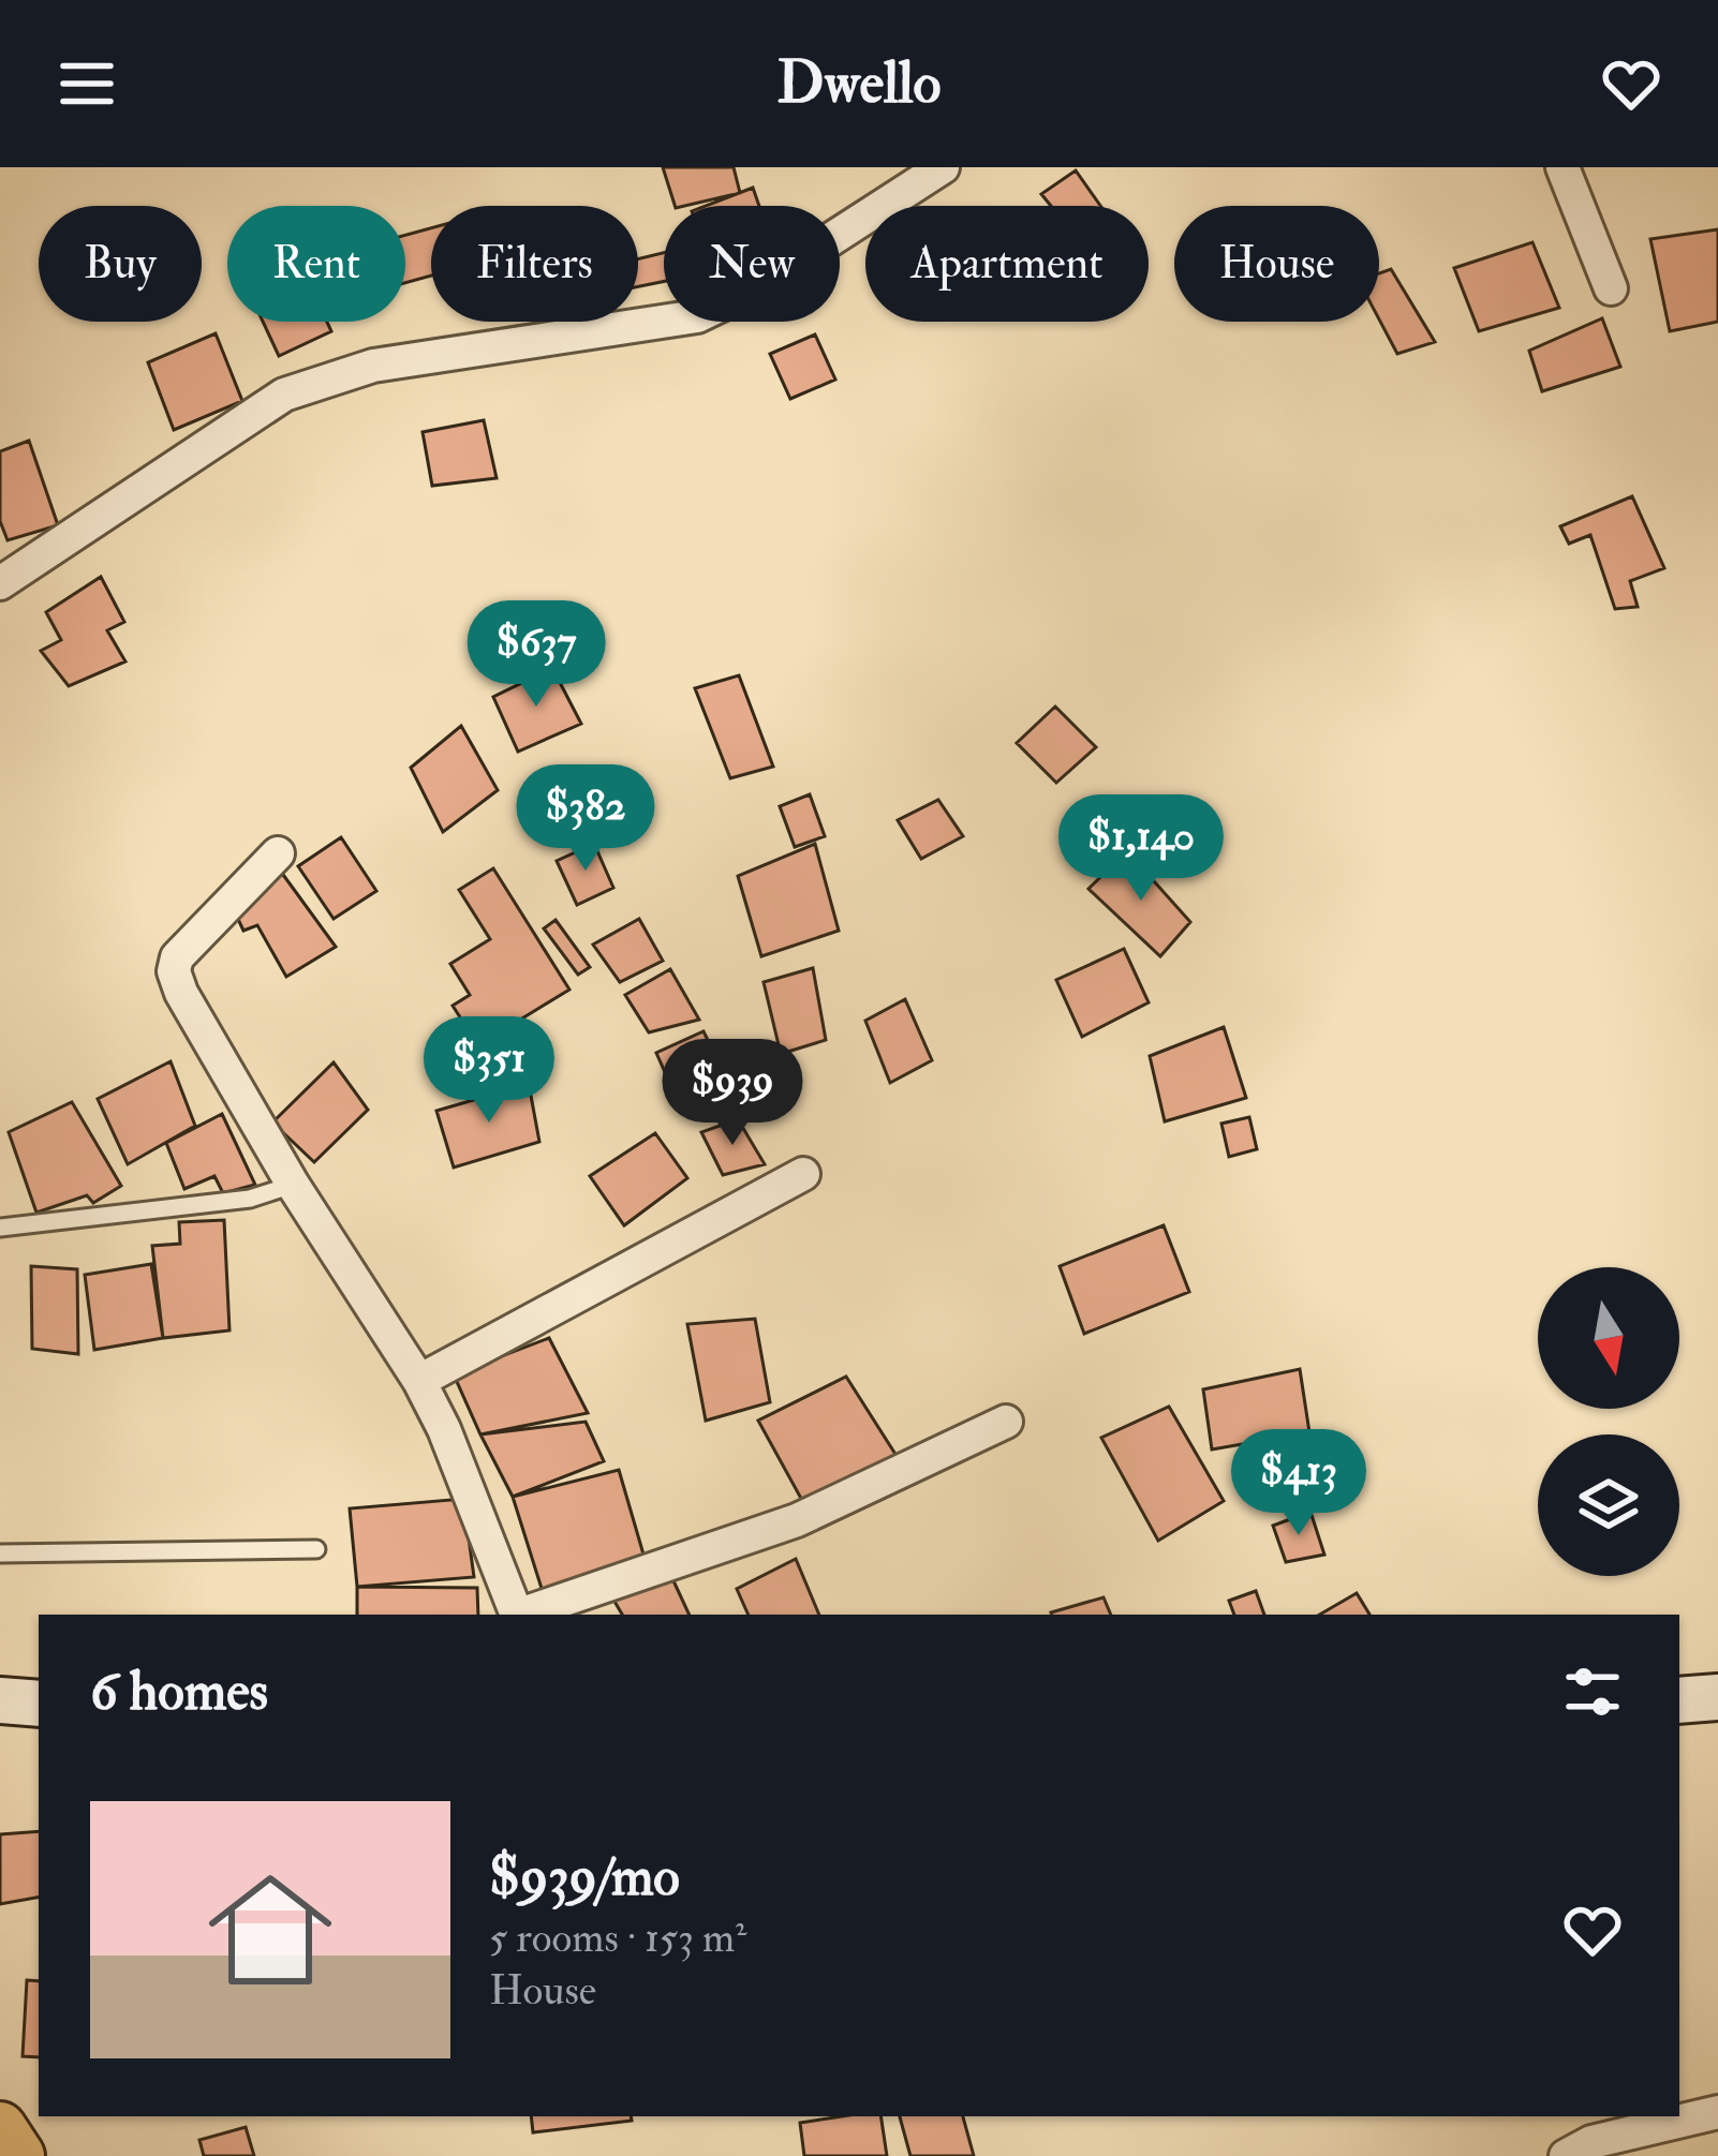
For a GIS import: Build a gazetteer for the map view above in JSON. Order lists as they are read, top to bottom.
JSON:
{
  "north": "bottom",
  "page": {
    "header": "Dwello",
    "chip": [
      "Buy",
      "Rent",
      "Filters",
      "New",
      "Apartment",
      "House"
    ],
    "price": [
      "$637",
      "$382",
      "$1,140",
      "$351",
      "$939",
      "$413"
    ],
    "heading": "6 homes",
    "list": [
      {
        "name": "$939/mo",
        "note": "5 rooms · 153 m² · House"
      }
    ]
  }
}
